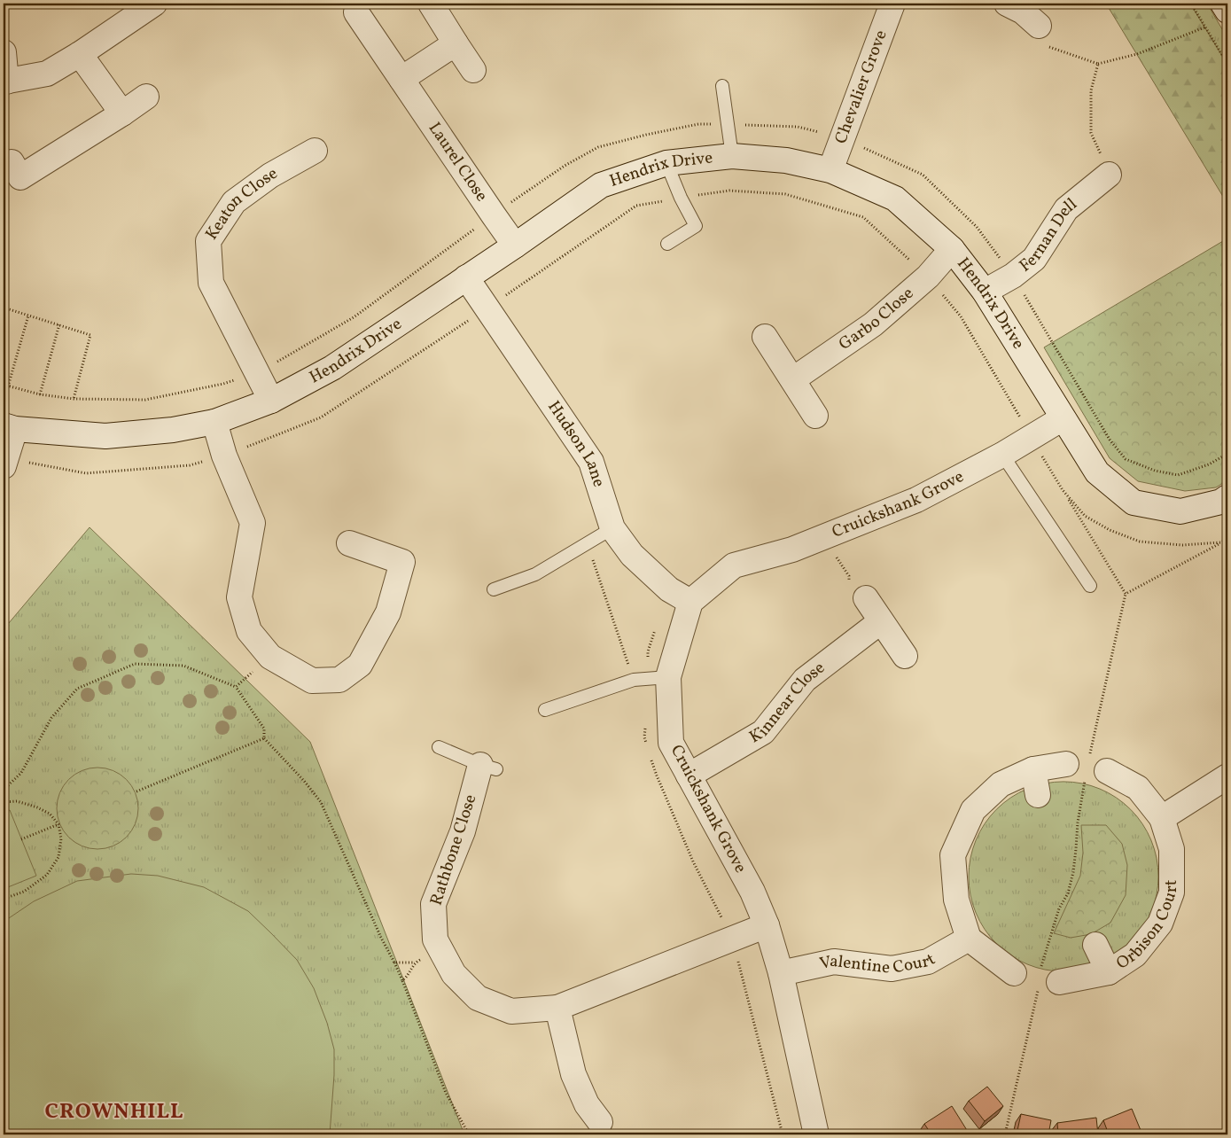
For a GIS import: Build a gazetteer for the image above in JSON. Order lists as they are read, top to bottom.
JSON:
{
  "streets": {
    "street": [
      "Chevalier Grove",
      "Laurel Close",
      "Hendrix Drive",
      "Keaton Close",
      "Fernan Dell",
      "Garbo Close",
      "Hudson Lane",
      "Cruickshank Grove",
      "Kinnear Close",
      "Rathbone Close",
      "Orbison Court",
      "Valentine Court"
    ]
  },
  "crossings": [
    ["Chevalier Grove", "Hendrix Drive"],
    ["Laurel Close", "Hendrix Drive"],
    ["Hendrix Drive", "Keaton Close"],
    ["Hendrix Drive", "Fernan Dell"],
    ["Hendrix Drive", "Garbo Close"],
    ["Hendrix Drive", "Hudson Lane"],
    ["Hendrix Drive", "Cruickshank Grove"],
    ["Hudson Lane", "Cruickshank Grove"],
    ["Cruickshank Grove", "Kinnear Close"],
    ["Cruickshank Grove", "Rathbone Close"],
    ["Cruickshank Grove", "Valentine Court"]
  ],
  "districts": ["CROWNHILL"]
}
